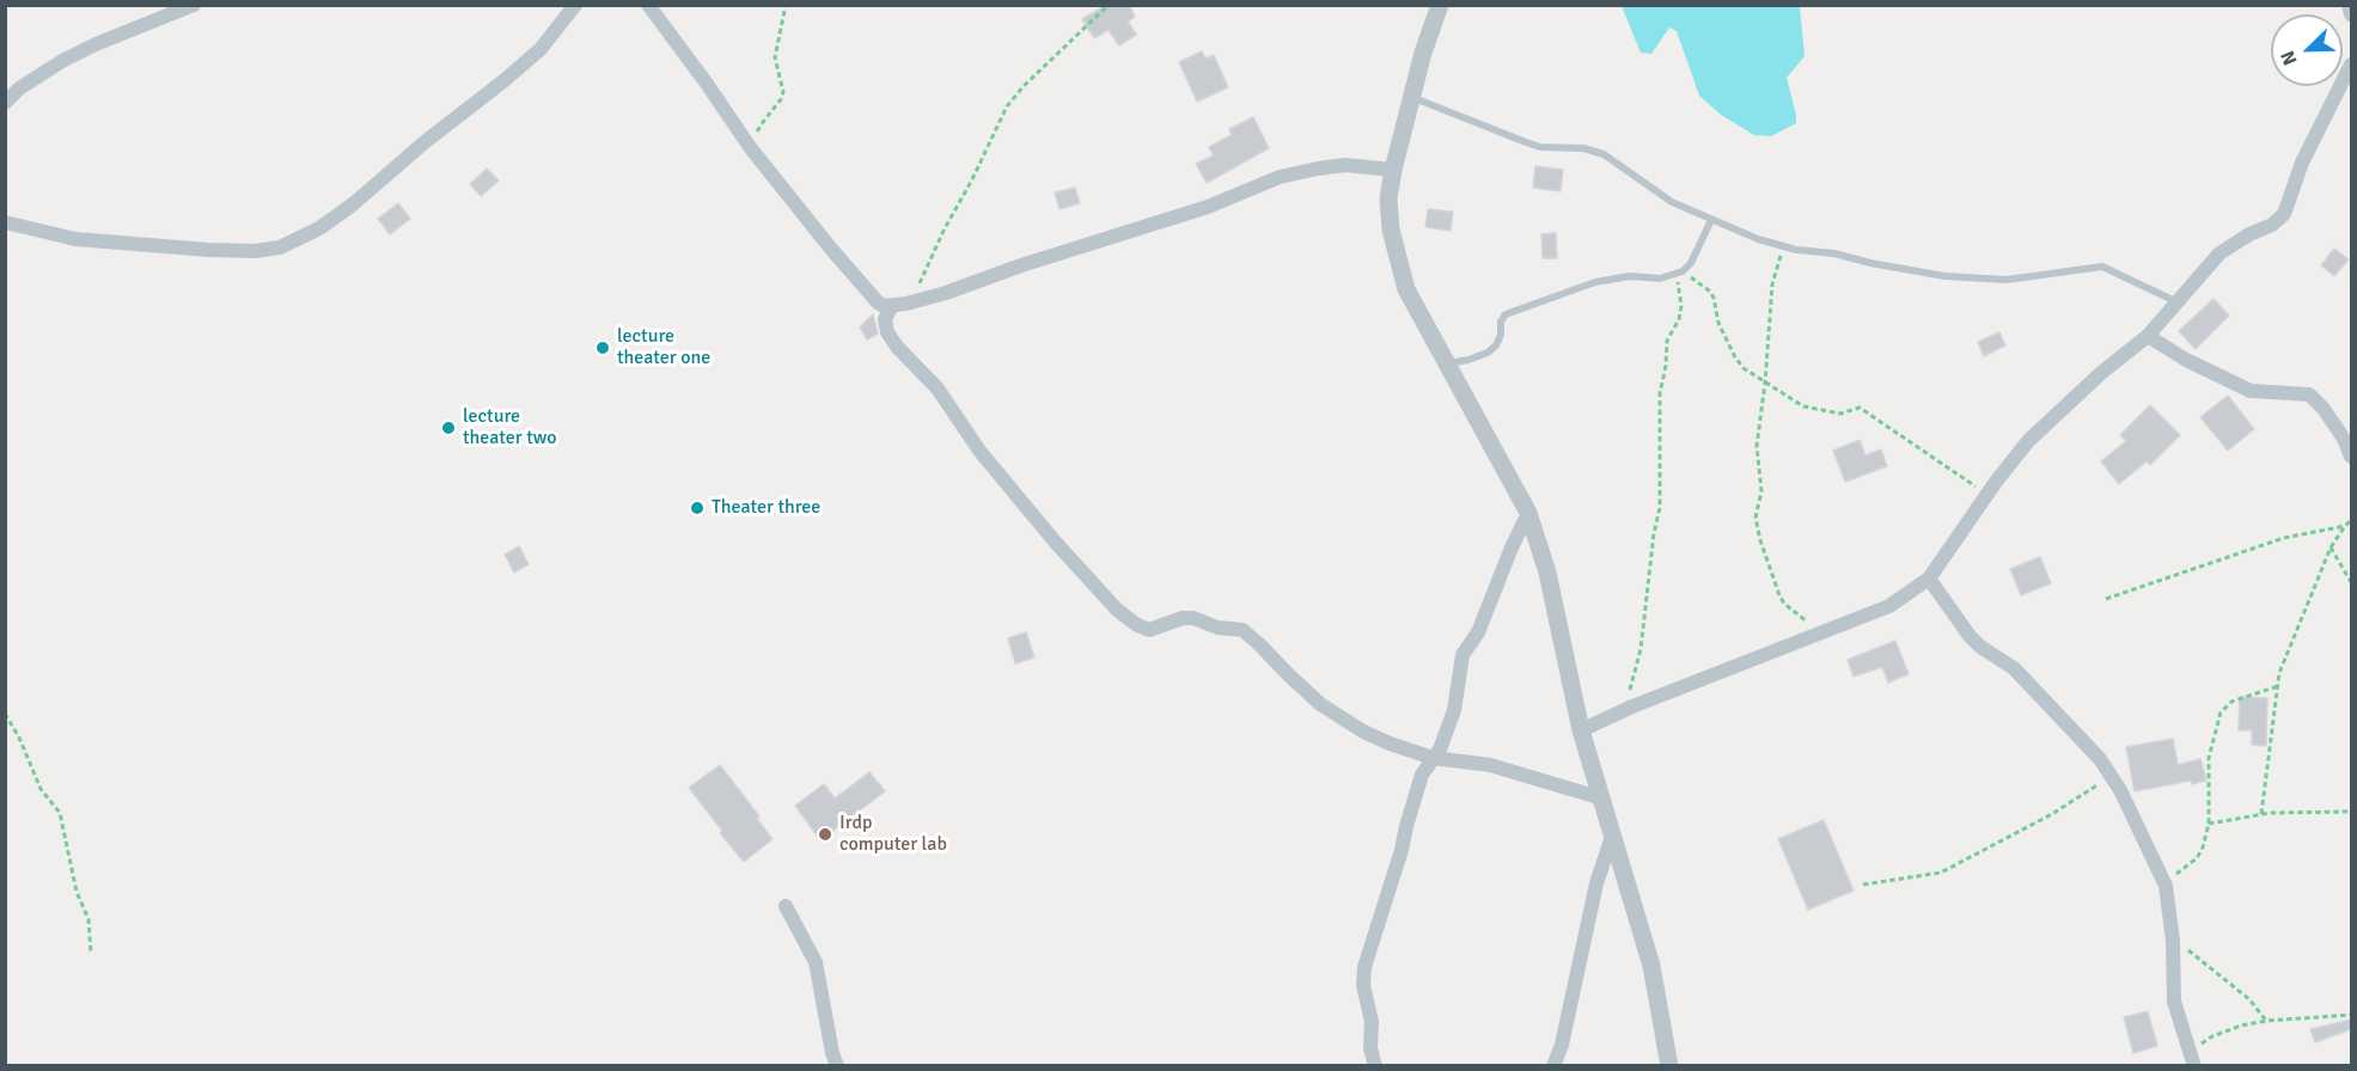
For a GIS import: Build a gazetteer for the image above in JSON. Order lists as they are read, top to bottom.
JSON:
{
  "places": [
    "lecture theater one",
    "lecture theater two",
    "Theater three",
    "Irdp computer lab"
  ],
  "north": "bottom left"
}
